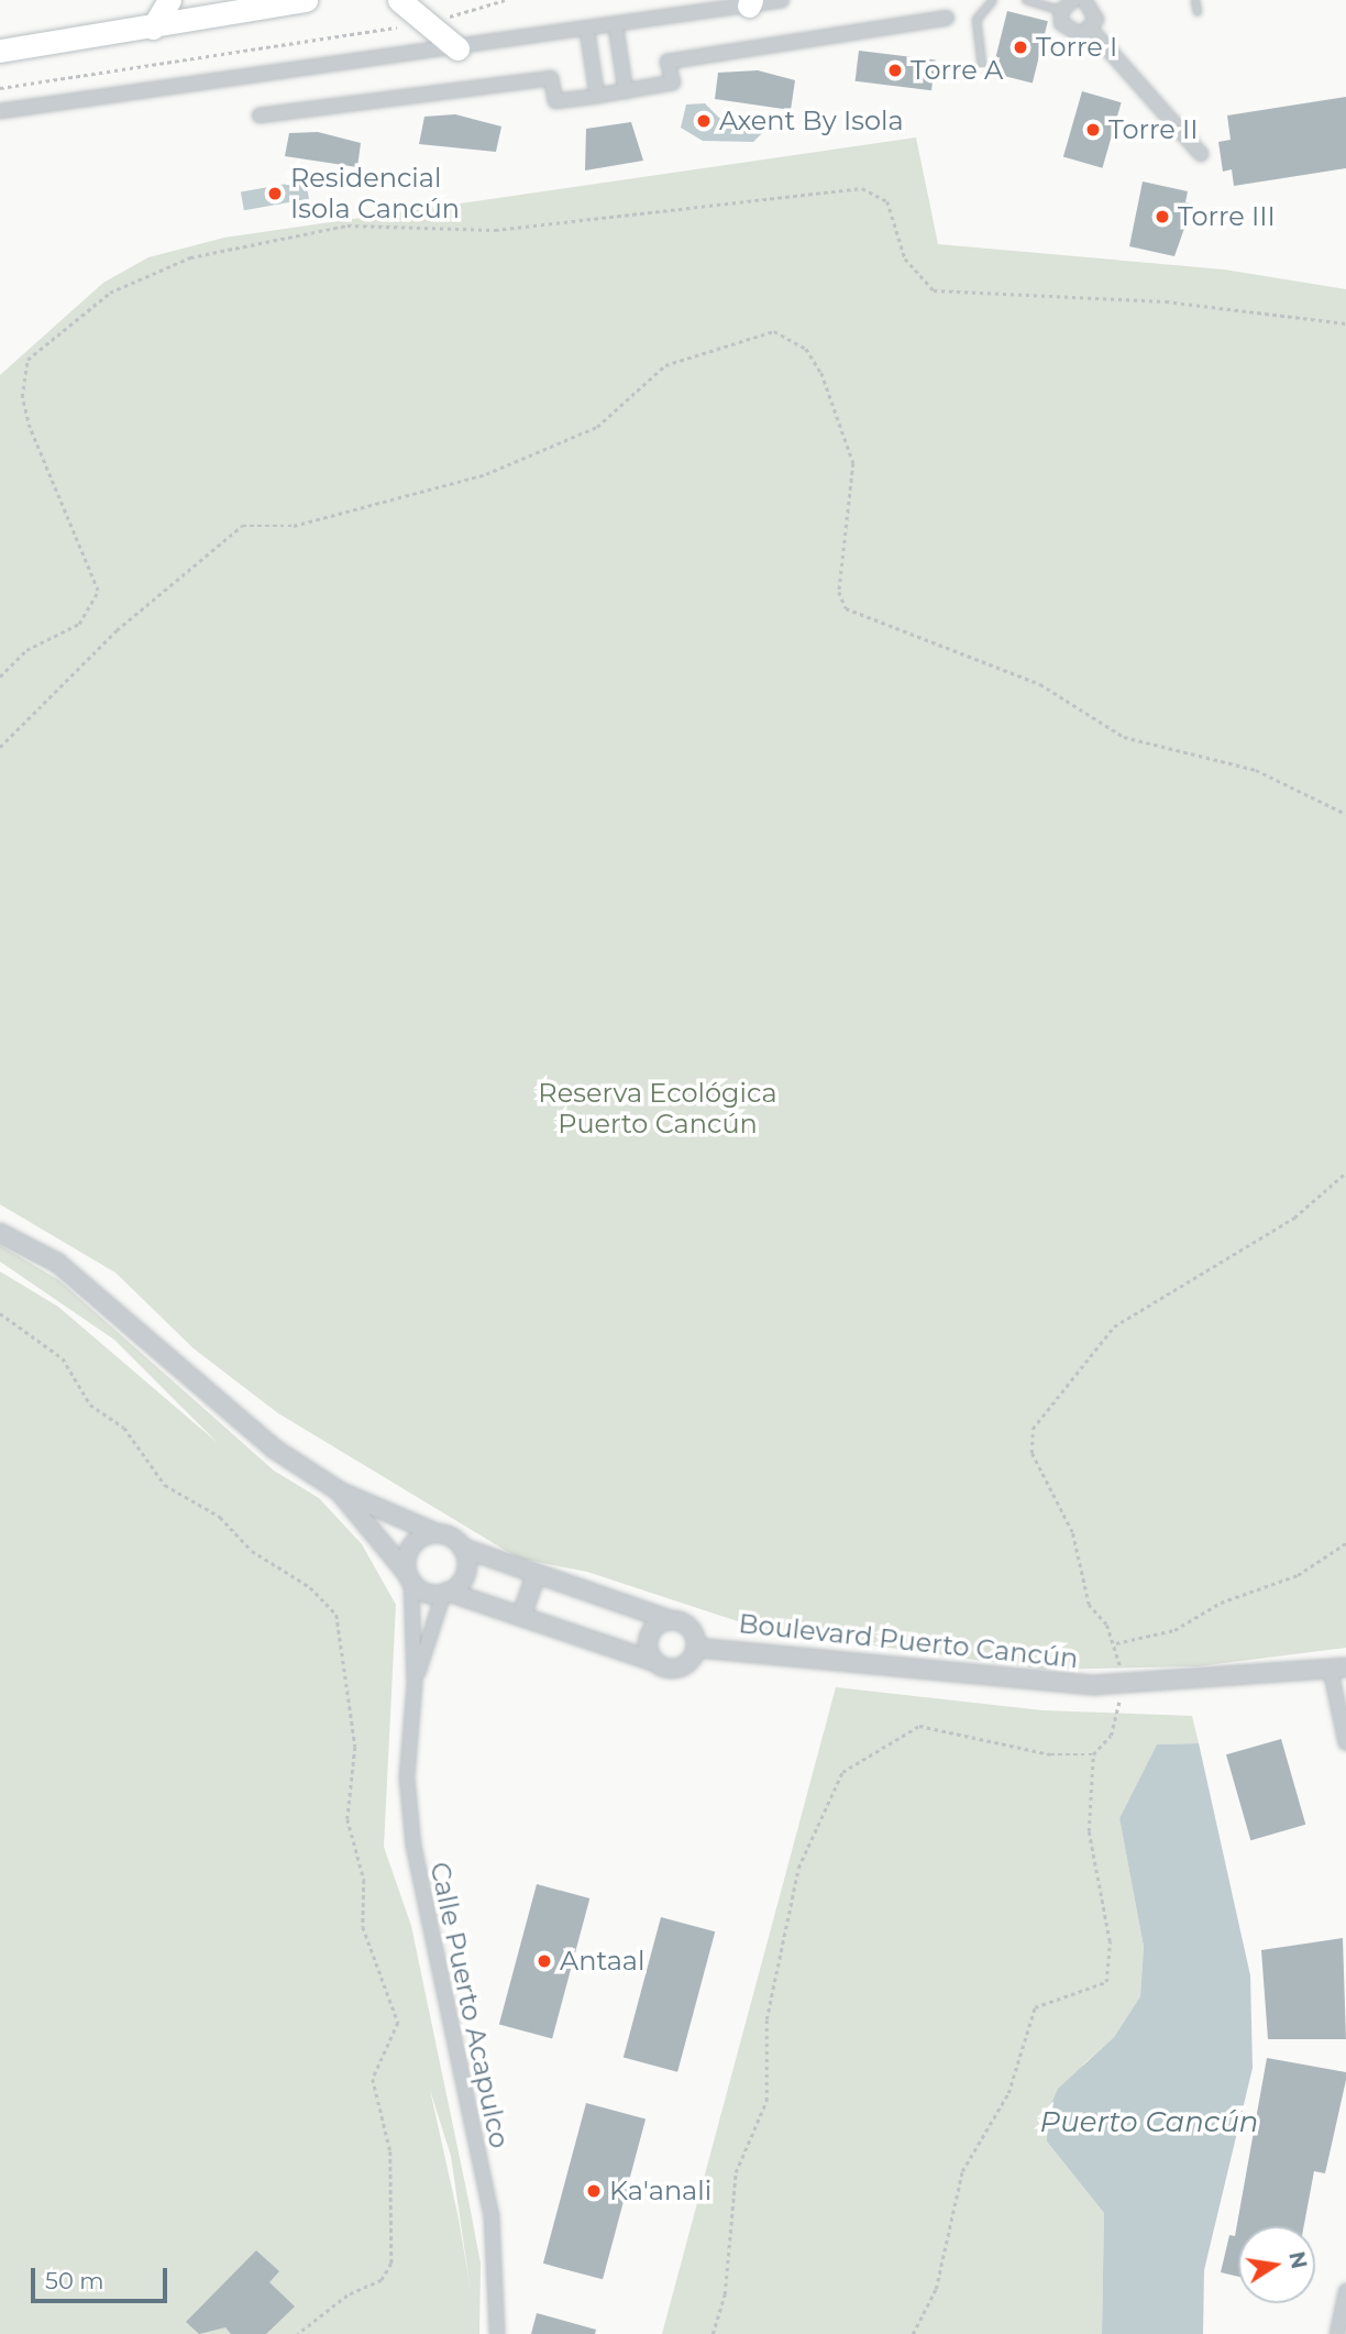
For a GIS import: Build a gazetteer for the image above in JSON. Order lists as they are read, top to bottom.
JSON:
{
  "streets": {
    "street": ["Boulevard Puerto Cancún", "Calle Puerto Acapulco"]
  },
  "water": ["Puerto Cancún"],
  "parks": ["Reserva Ecológica Puerto Cancún"],
  "places": [
    "Torre I",
    "Torre A",
    "Axent By Isola",
    "Torre II",
    "Residencial Isola Cancún",
    "Torre III",
    "Antaal",
    "Ka'anali"
  ],
  "scale_bar": "50 m",
  "north": "right"
}
